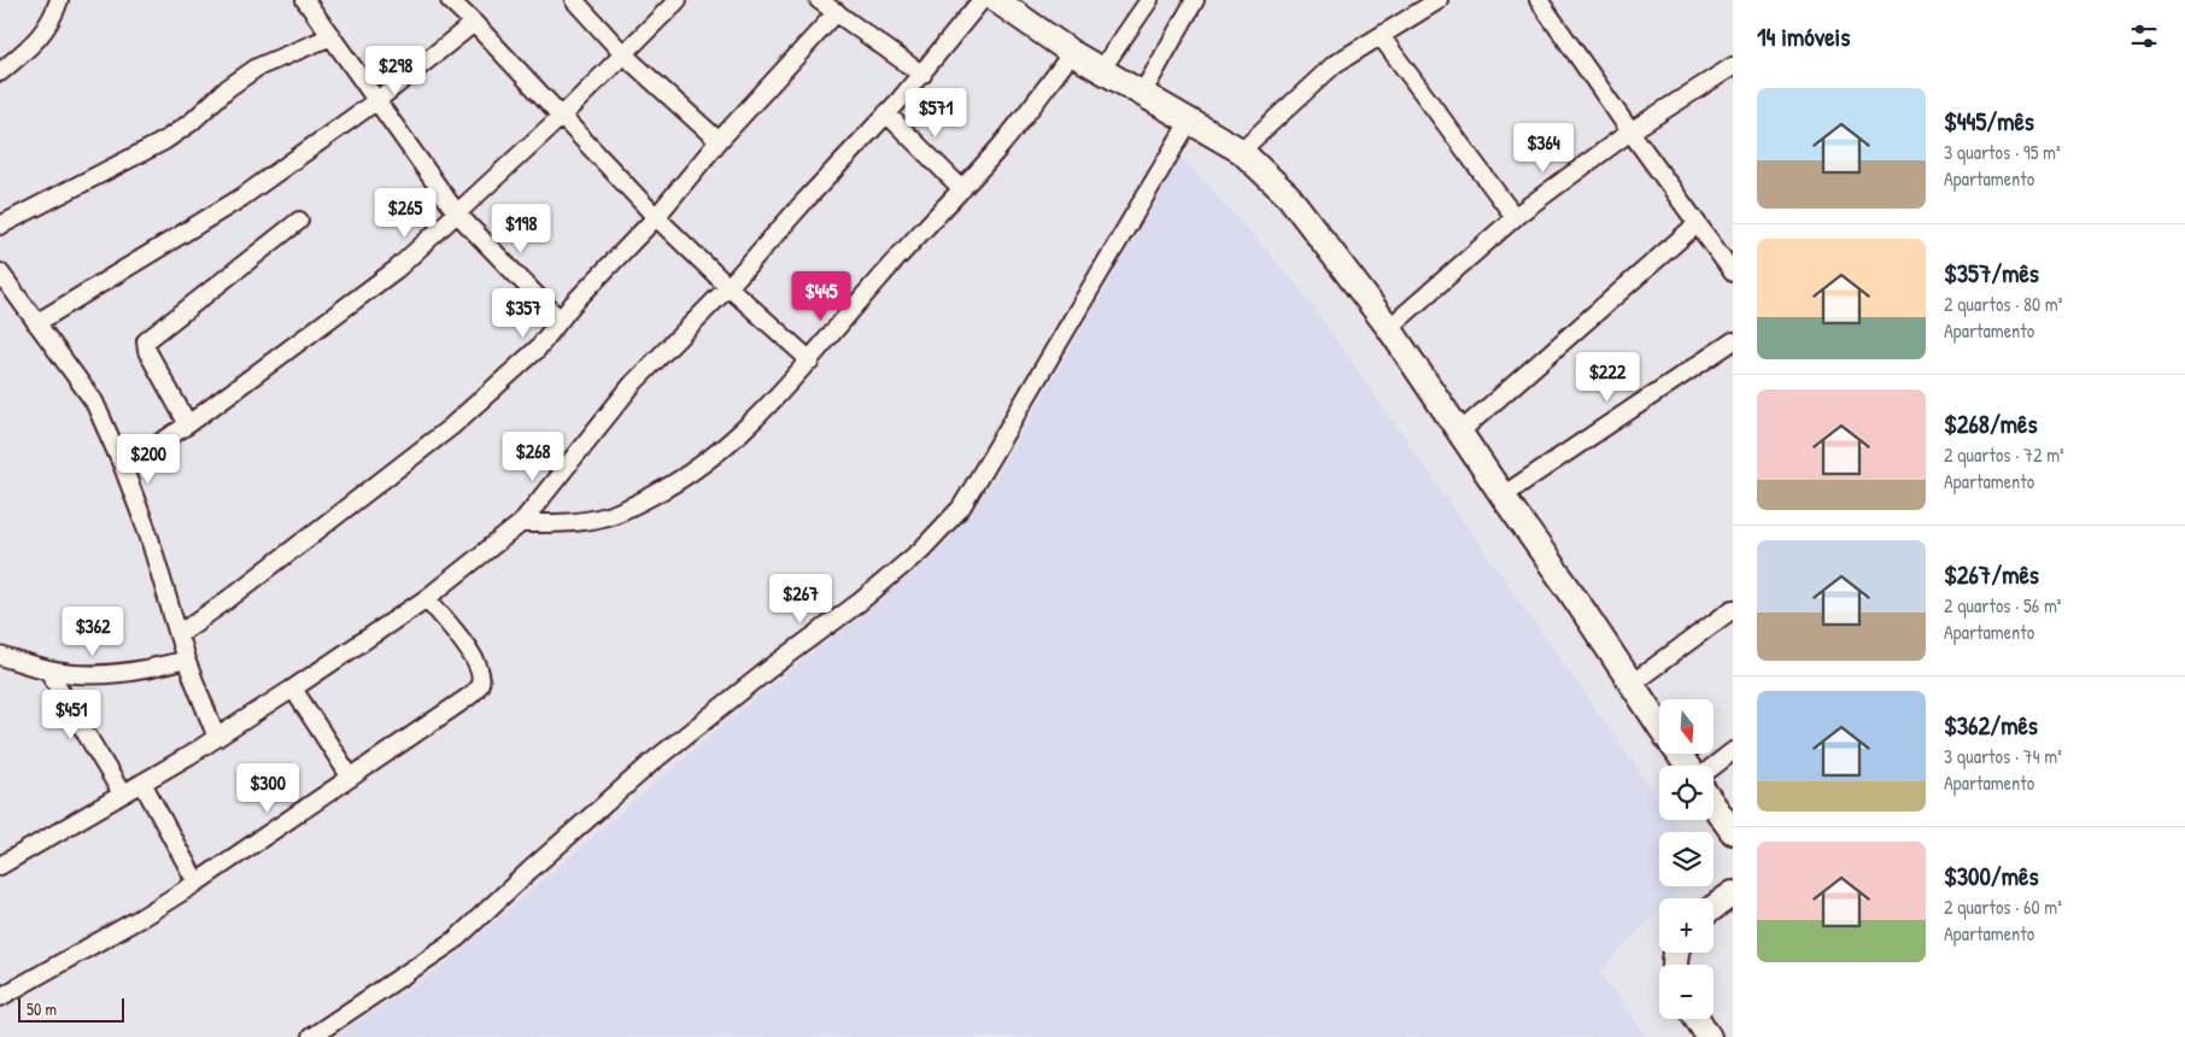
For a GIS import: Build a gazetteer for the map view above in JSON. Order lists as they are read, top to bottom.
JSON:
{
  "scale_bar": "50 m",
  "north": "bottom",
  "page": {
    "heading": "14 imóveis",
    "price": [
      "$298",
      "$571",
      "$364",
      "$265",
      "$198",
      "$445",
      "$357",
      "$222",
      "$268",
      "$200",
      "$267",
      "$362",
      "$451",
      "$300"
    ],
    "list": [
      {
        "name": "$445/mês",
        "note": "3 quartos · 95 m² · Apartamento"
      },
      {
        "name": "$357/mês",
        "note": "2 quartos · 80 m² · Apartamento"
      },
      {
        "name": "$268/mês",
        "note": "2 quartos · 72 m² · Apartamento"
      },
      {
        "name": "$267/mês",
        "note": "2 quartos · 56 m² · Apartamento"
      },
      {
        "name": "$362/mês",
        "note": "3 quartos · 74 m² · Apartamento"
      },
      {
        "name": "$300/mês",
        "note": "2 quartos · 60 m² · Apartamento"
      }
    ],
    "map_buttons": ["+", "−"],
    "scale": "50 m"
  }
}
